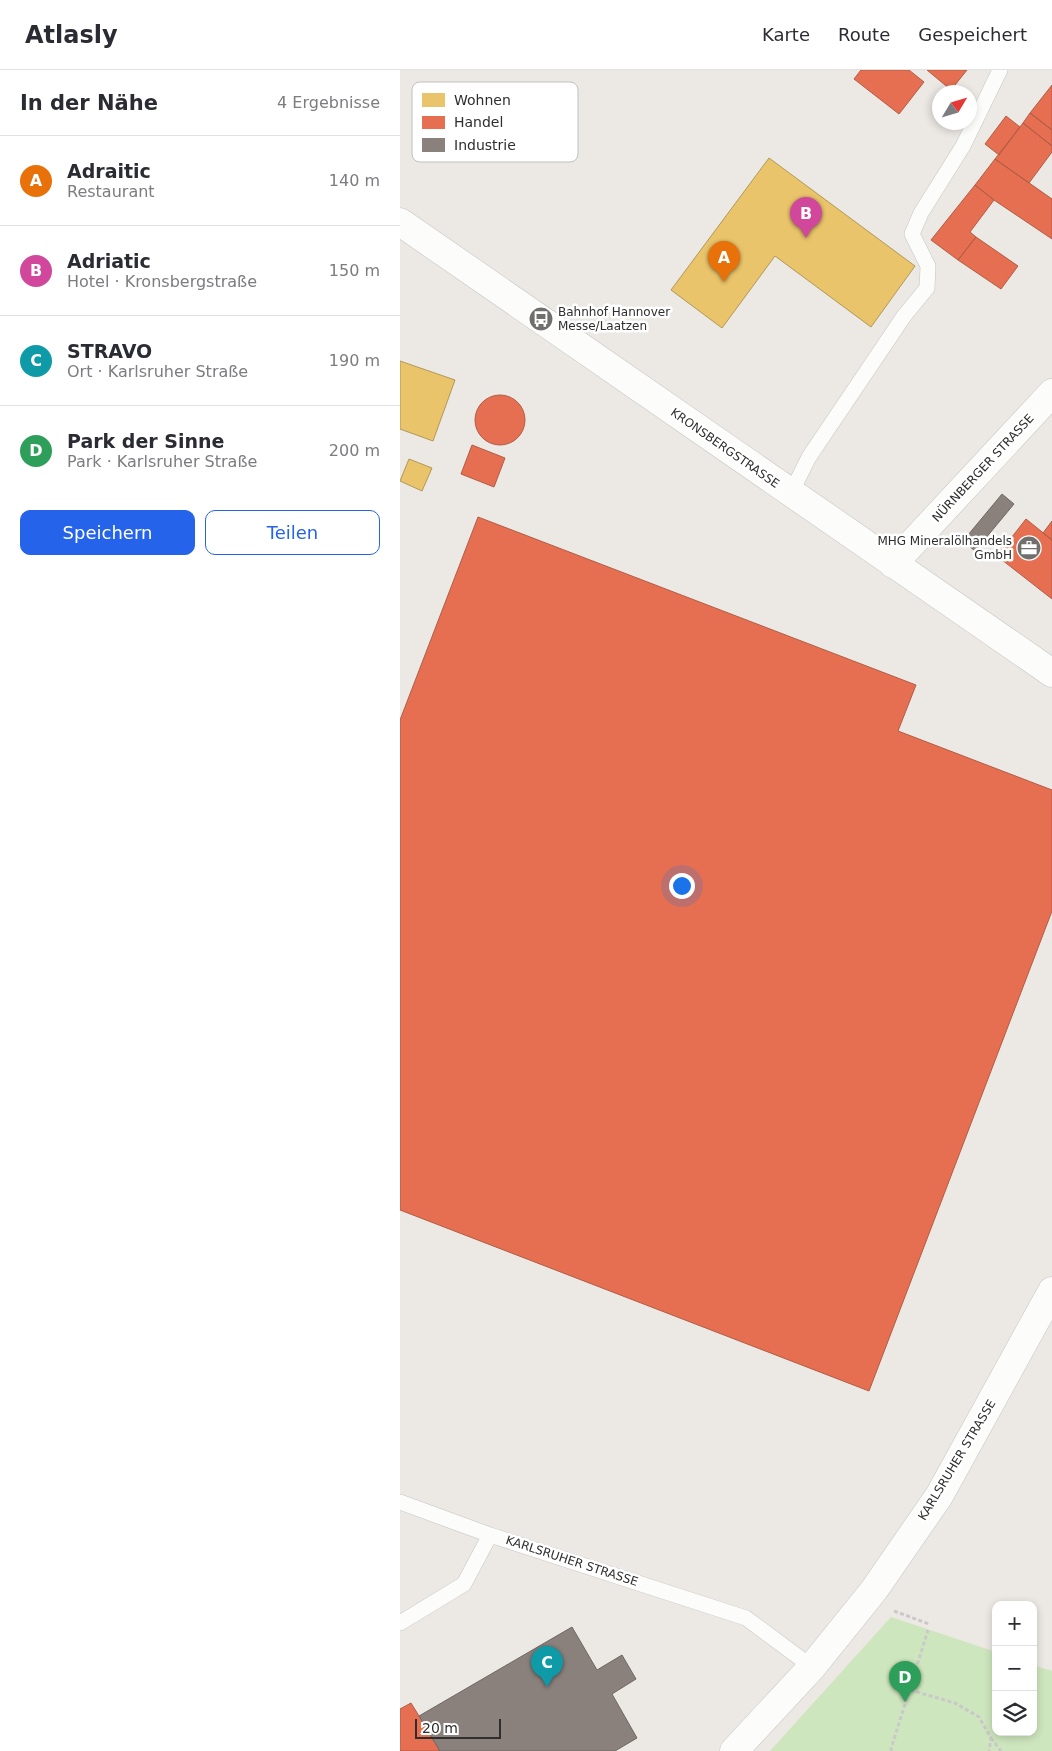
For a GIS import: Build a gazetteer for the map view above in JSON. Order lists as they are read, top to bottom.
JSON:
{
  "streets": {
    "main road": ["KRONSBERGSTRASSE", "NÜRNBERGER STRASSE", "KARLSRUHER STRASSE"]
  },
  "crossings": [
    ["KRONSBERGSTRASSE", "NÜRNBERGER STRASSE"]
  ],
  "places": {
    "bus stop": ["Bahnhof Hannover Messe/Laatzen"],
    "office": ["MHG Mineralölhandels GmbH"]
  },
  "legend": ["Wohnen", "Handel", "Industrie"],
  "scale_bar": "20 m",
  "north": "top right",
  "page": {
    "header": "Atlasly",
    "nav": ["Karte", "Route", "Gespeichert"],
    "heading": ["In der Nähe", "4 Ergebnisse"],
    "list": [
      {
        "mark": "A",
        "name": "Adraitic",
        "note": "Restaurant",
        "value": "140 m"
      },
      {
        "mark": "B",
        "name": "Adriatic",
        "note": "Hotel · Kronsbergstraße",
        "value": "150 m"
      },
      {
        "mark": "C",
        "name": "STRAVO",
        "note": "Ort · Karlsruher Straße",
        "value": "190 m"
      },
      {
        "mark": "D",
        "name": "Park der Sinne",
        "note": "Park · Karlsruher Straße",
        "value": "200 m"
      }
    ],
    "pins": [
      "B",
      "A",
      "C",
      "D"
    ],
    "buttons": ["Speichern", "Teilen"],
    "map_buttons": ["+", "−"],
    "scale": "20 m"
  }
}
